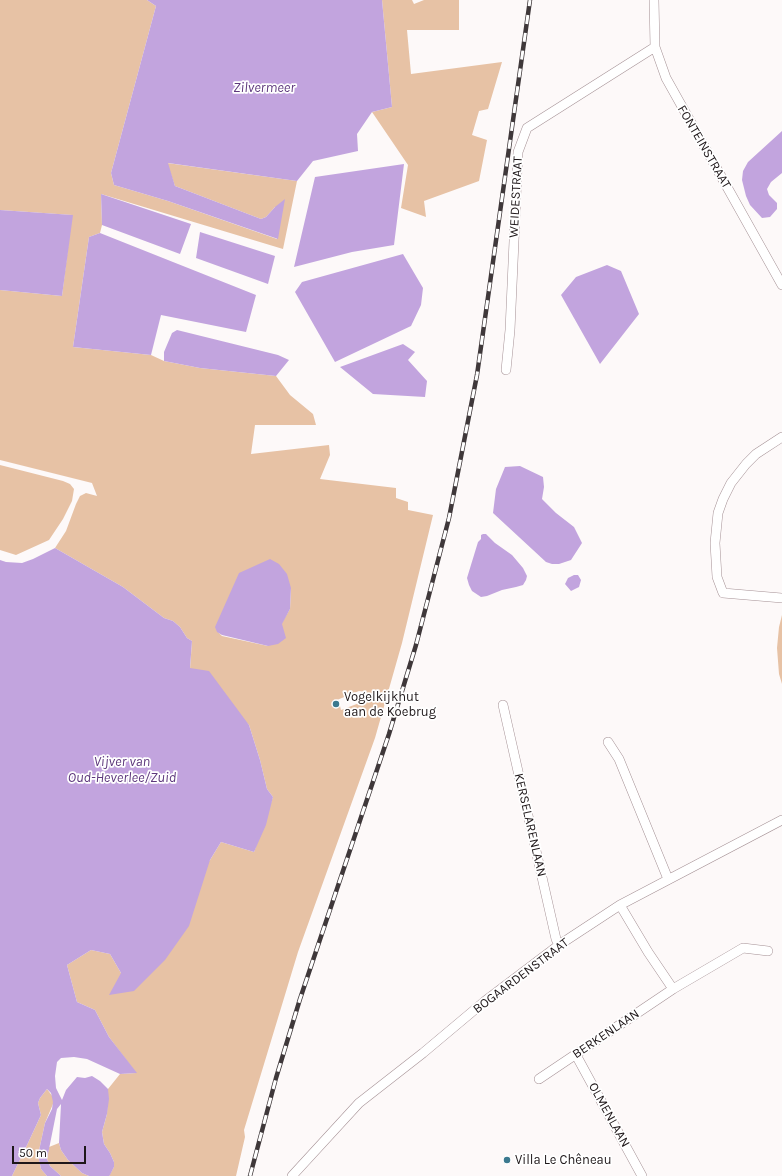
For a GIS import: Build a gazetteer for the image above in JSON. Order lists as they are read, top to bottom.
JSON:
{
  "streets": {
    "street": [
      "FONTEINSTRAAT",
      "WEIDESTRAAT",
      "KERSELARENLAAN",
      "BOGAARDENSTRAAT",
      "BERKENLAAN",
      "OLMENLAAN"
    ]
  },
  "crossings": [
    ["FONTEINSTRAAT", "WEIDESTRAAT"],
    ["KERSELARENLAAN", "BOGAARDENSTRAAT"],
    ["BERKENLAAN", "OLMENLAAN"]
  ],
  "water": ["Zilvermeer", "Vijver van Oud-Heverlee/Zuid"],
  "places": ["Vogelkijkhut aan de Koebrug", "Villa Le Chêneau"],
  "scale_bar": "50 m"
}
